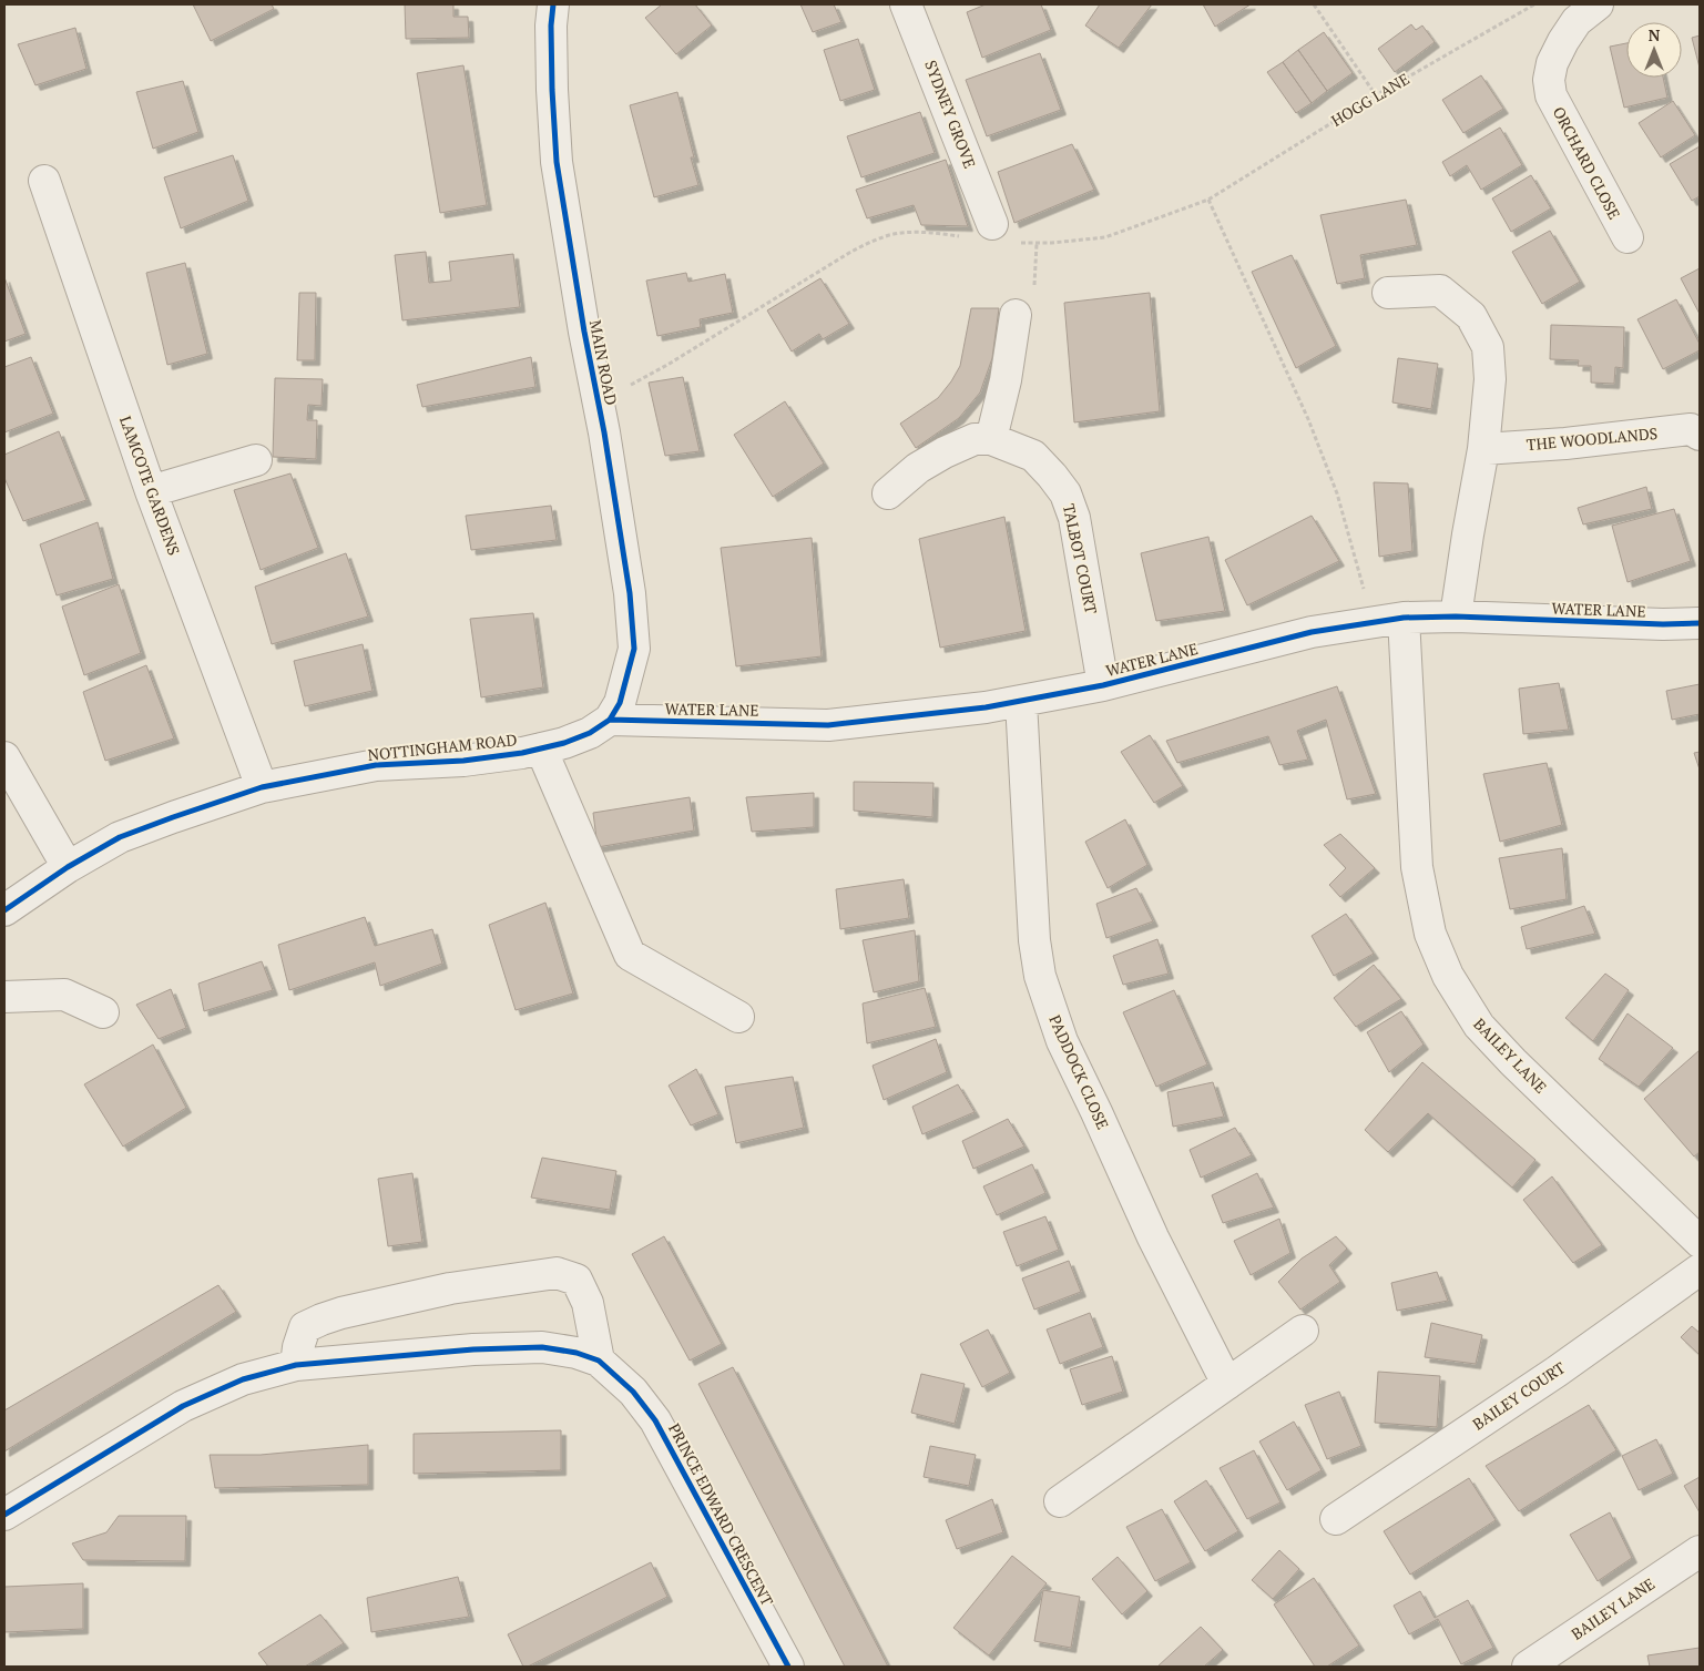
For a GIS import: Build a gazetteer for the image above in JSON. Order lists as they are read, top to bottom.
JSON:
{
  "streets": {
    "street": [
      "SYDNEY GROVE",
      "ORCHARD CLOSE",
      "MAIN ROAD",
      "THE WOODLANDS",
      "LAMCOTE GARDENS",
      "TALBOT COURT",
      "WATER LANE",
      "NOTTINGHAM ROAD",
      "BAILEY LANE",
      "PADDOCK CLOSE",
      "BAILEY COURT",
      "PRINCE EDWARD CRESCENT"
    ],
    "path": ["HOGG LANE"]
  },
  "crossings": [
    ["MAIN ROAD", "WATER LANE"],
    ["MAIN ROAD", "NOTTINGHAM ROAD"],
    ["LAMCOTE GARDENS", "NOTTINGHAM ROAD"],
    ["TALBOT COURT", "WATER LANE"],
    ["WATER LANE", "NOTTINGHAM ROAD"],
    ["WATER LANE", "BAILEY LANE"],
    ["WATER LANE", "PADDOCK CLOSE"]
  ],
  "north": "top"
}
